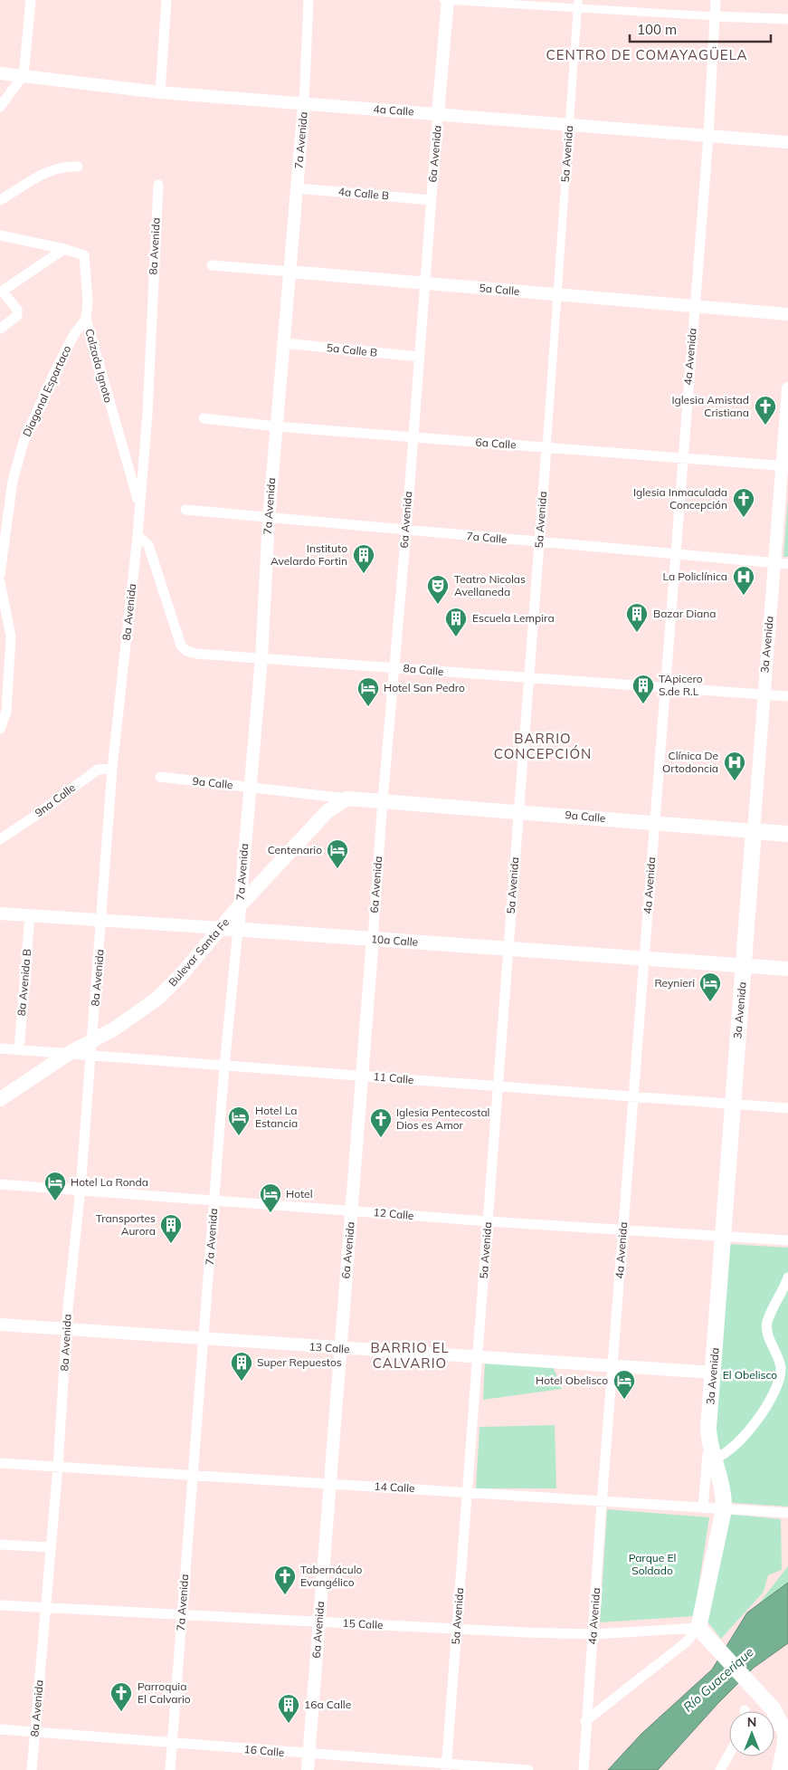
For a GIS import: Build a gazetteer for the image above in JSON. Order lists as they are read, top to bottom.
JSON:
{
  "streets": {
    "main road": [
      "3a Avenida",
      "9a Calle",
      "10a Calle",
      "Bulevar Santa Fe"
    ],
    "street": [
      "4a Calle",
      "7a Avenida",
      "6a Avenida",
      "5a Avenida",
      "4a Calle B",
      "8a Avenida",
      "5a Calle",
      "5a Calle B",
      "4a Avenida",
      "Calzada Ignoto",
      "Diagonal Espartaco",
      "6a Calle",
      "7a Calle",
      "8a Calle",
      "9na Calle",
      "8a Avenida B",
      "11 Calle",
      "12 Calle",
      "13 Calle",
      "14 Calle",
      "15 Calle",
      "16 Calle"
    ]
  },
  "crossings": [
    ["4a Calle", "7a Avenida"],
    ["4a Calle", "6a Avenida"],
    ["4a Calle", "5a Avenida"],
    ["4a Calle", "4a Avenida"],
    ["7a Avenida", "4a Calle B"],
    ["7a Avenida", "5a Calle"],
    ["7a Avenida", "5a Calle B"],
    ["7a Avenida", "6a Calle"],
    ["7a Avenida", "7a Calle"],
    ["7a Avenida", "8a Calle"],
    ["7a Avenida", "9a Calle"],
    ["7a Avenida", "10a Calle"],
    ["7a Avenida", "Bulevar Santa Fe"],
    ["7a Avenida", "11 Calle"],
    ["7a Avenida", "12 Calle"],
    ["7a Avenida", "13 Calle"],
    ["7a Avenida", "14 Calle"],
    ["7a Avenida", "15 Calle"],
    ["7a Avenida", "16 Calle"],
    ["6a Avenida", "4a Calle B"],
    ["6a Avenida", "5a Calle"],
    ["6a Avenida", "5a Calle B"],
    ["6a Avenida", "6a Calle"],
    ["6a Avenida", "7a Calle"],
    ["6a Avenida", "8a Calle"],
    ["6a Avenida", "9a Calle"],
    ["6a Avenida", "10a Calle"],
    ["6a Avenida", "11 Calle"],
    ["6a Avenida", "12 Calle"],
    ["6a Avenida", "13 Calle"],
    ["6a Avenida", "14 Calle"],
    ["6a Avenida", "15 Calle"],
    ["6a Avenida", "16 Calle"],
    ["5a Avenida", "5a Calle"],
    ["5a Avenida", "6a Calle"],
    ["5a Avenida", "7a Calle"],
    ["5a Avenida", "8a Calle"],
    ["5a Avenida", "9a Calle"],
    ["5a Avenida", "10a Calle"],
    ["5a Avenida", "11 Calle"],
    ["5a Avenida", "12 Calle"],
    ["5a Avenida", "13 Calle"],
    ["5a Avenida", "14 Calle"],
    ["5a Avenida", "15 Calle"],
    ["5a Avenida", "16 Calle"],
    ["8a Avenida", "Calzada Ignoto"],
    ["8a Avenida", "8a Calle"],
    ["8a Avenida", "9na Calle"],
    ["8a Avenida", "10a Calle"],
    ["8a Avenida", "Bulevar Santa Fe"],
    ["8a Avenida", "11 Calle"],
    ["8a Avenida", "12 Calle"],
    ["8a Avenida", "13 Calle"],
    ["8a Avenida", "14 Calle"],
    ["8a Avenida", "15 Calle"],
    ["8a Avenida", "16 Calle"],
    ["5a Calle", "4a Avenida"],
    ["4a Avenida", "6a Calle"],
    ["4a Avenida", "7a Calle"],
    ["4a Avenida", "8a Calle"],
    ["4a Avenida", "9a Calle"],
    ["4a Avenida", "10a Calle"],
    ["4a Avenida", "11 Calle"],
    ["4a Avenida", "12 Calle"],
    ["4a Avenida", "13 Calle"],
    ["4a Avenida", "14 Calle"],
    ["4a Avenida", "15 Calle"],
    ["Calzada Ignoto", "Diagonal Espartaco"],
    ["6a Calle", "3a Avenida"],
    ["7a Calle", "3a Avenida"],
    ["3a Avenida", "8a Calle"],
    ["3a Avenida", "9a Calle"],
    ["3a Avenida", "10a Calle"],
    ["3a Avenida", "11 Calle"],
    ["3a Avenida", "12 Calle"],
    ["3a Avenida", "13 Calle"],
    ["3a Avenida", "14 Calle"],
    ["3a Avenida", "15 Calle"],
    ["9a Calle", "Bulevar Santa Fe"],
    ["10a Calle", "Bulevar Santa Fe"],
    ["10a Calle", "8a Avenida B"],
    ["Bulevar Santa Fe", "11 Calle"]
  ],
  "districts": ["CENTRO DE COMAYAGÜELA", "BARRIO CONCEPCIÓN", "BARRIO EL CALVARIO"],
  "water": ["Río Guacerique"],
  "parks": ["El Obelisco", "Parque El Soldado"],
  "places": {
    "church": [
      "Iglesia Amistad Cristiana",
      "Iglesia Inmaculada Concepción",
      "Iglesia Pentecostal Dios es Amor",
      "Tabernáculo Evangélico",
      "Parroquia El Calvario"
    ],
    "building": [
      "Instituto Avelardo Fortin",
      "Bazar Diana",
      "Escuela Lempira",
      "TApicero S.de R.L",
      "Transportes Aurora",
      "Super Repuestos",
      "16a Calle"
    ],
    "hospital": ["La Policlínica", "Clínica De Ortodoncia"],
    "theatre": ["Teatro Nicolas Avellaneda"],
    "hotel": [
      "Hotel San Pedro",
      "Centenario",
      "Reynieri",
      "Hotel La Estancia",
      "Hotel La Ronda",
      "Hotel",
      "Hotel Obelisco"
    ]
  },
  "scale_bar": "100 m",
  "north": "top"
}
